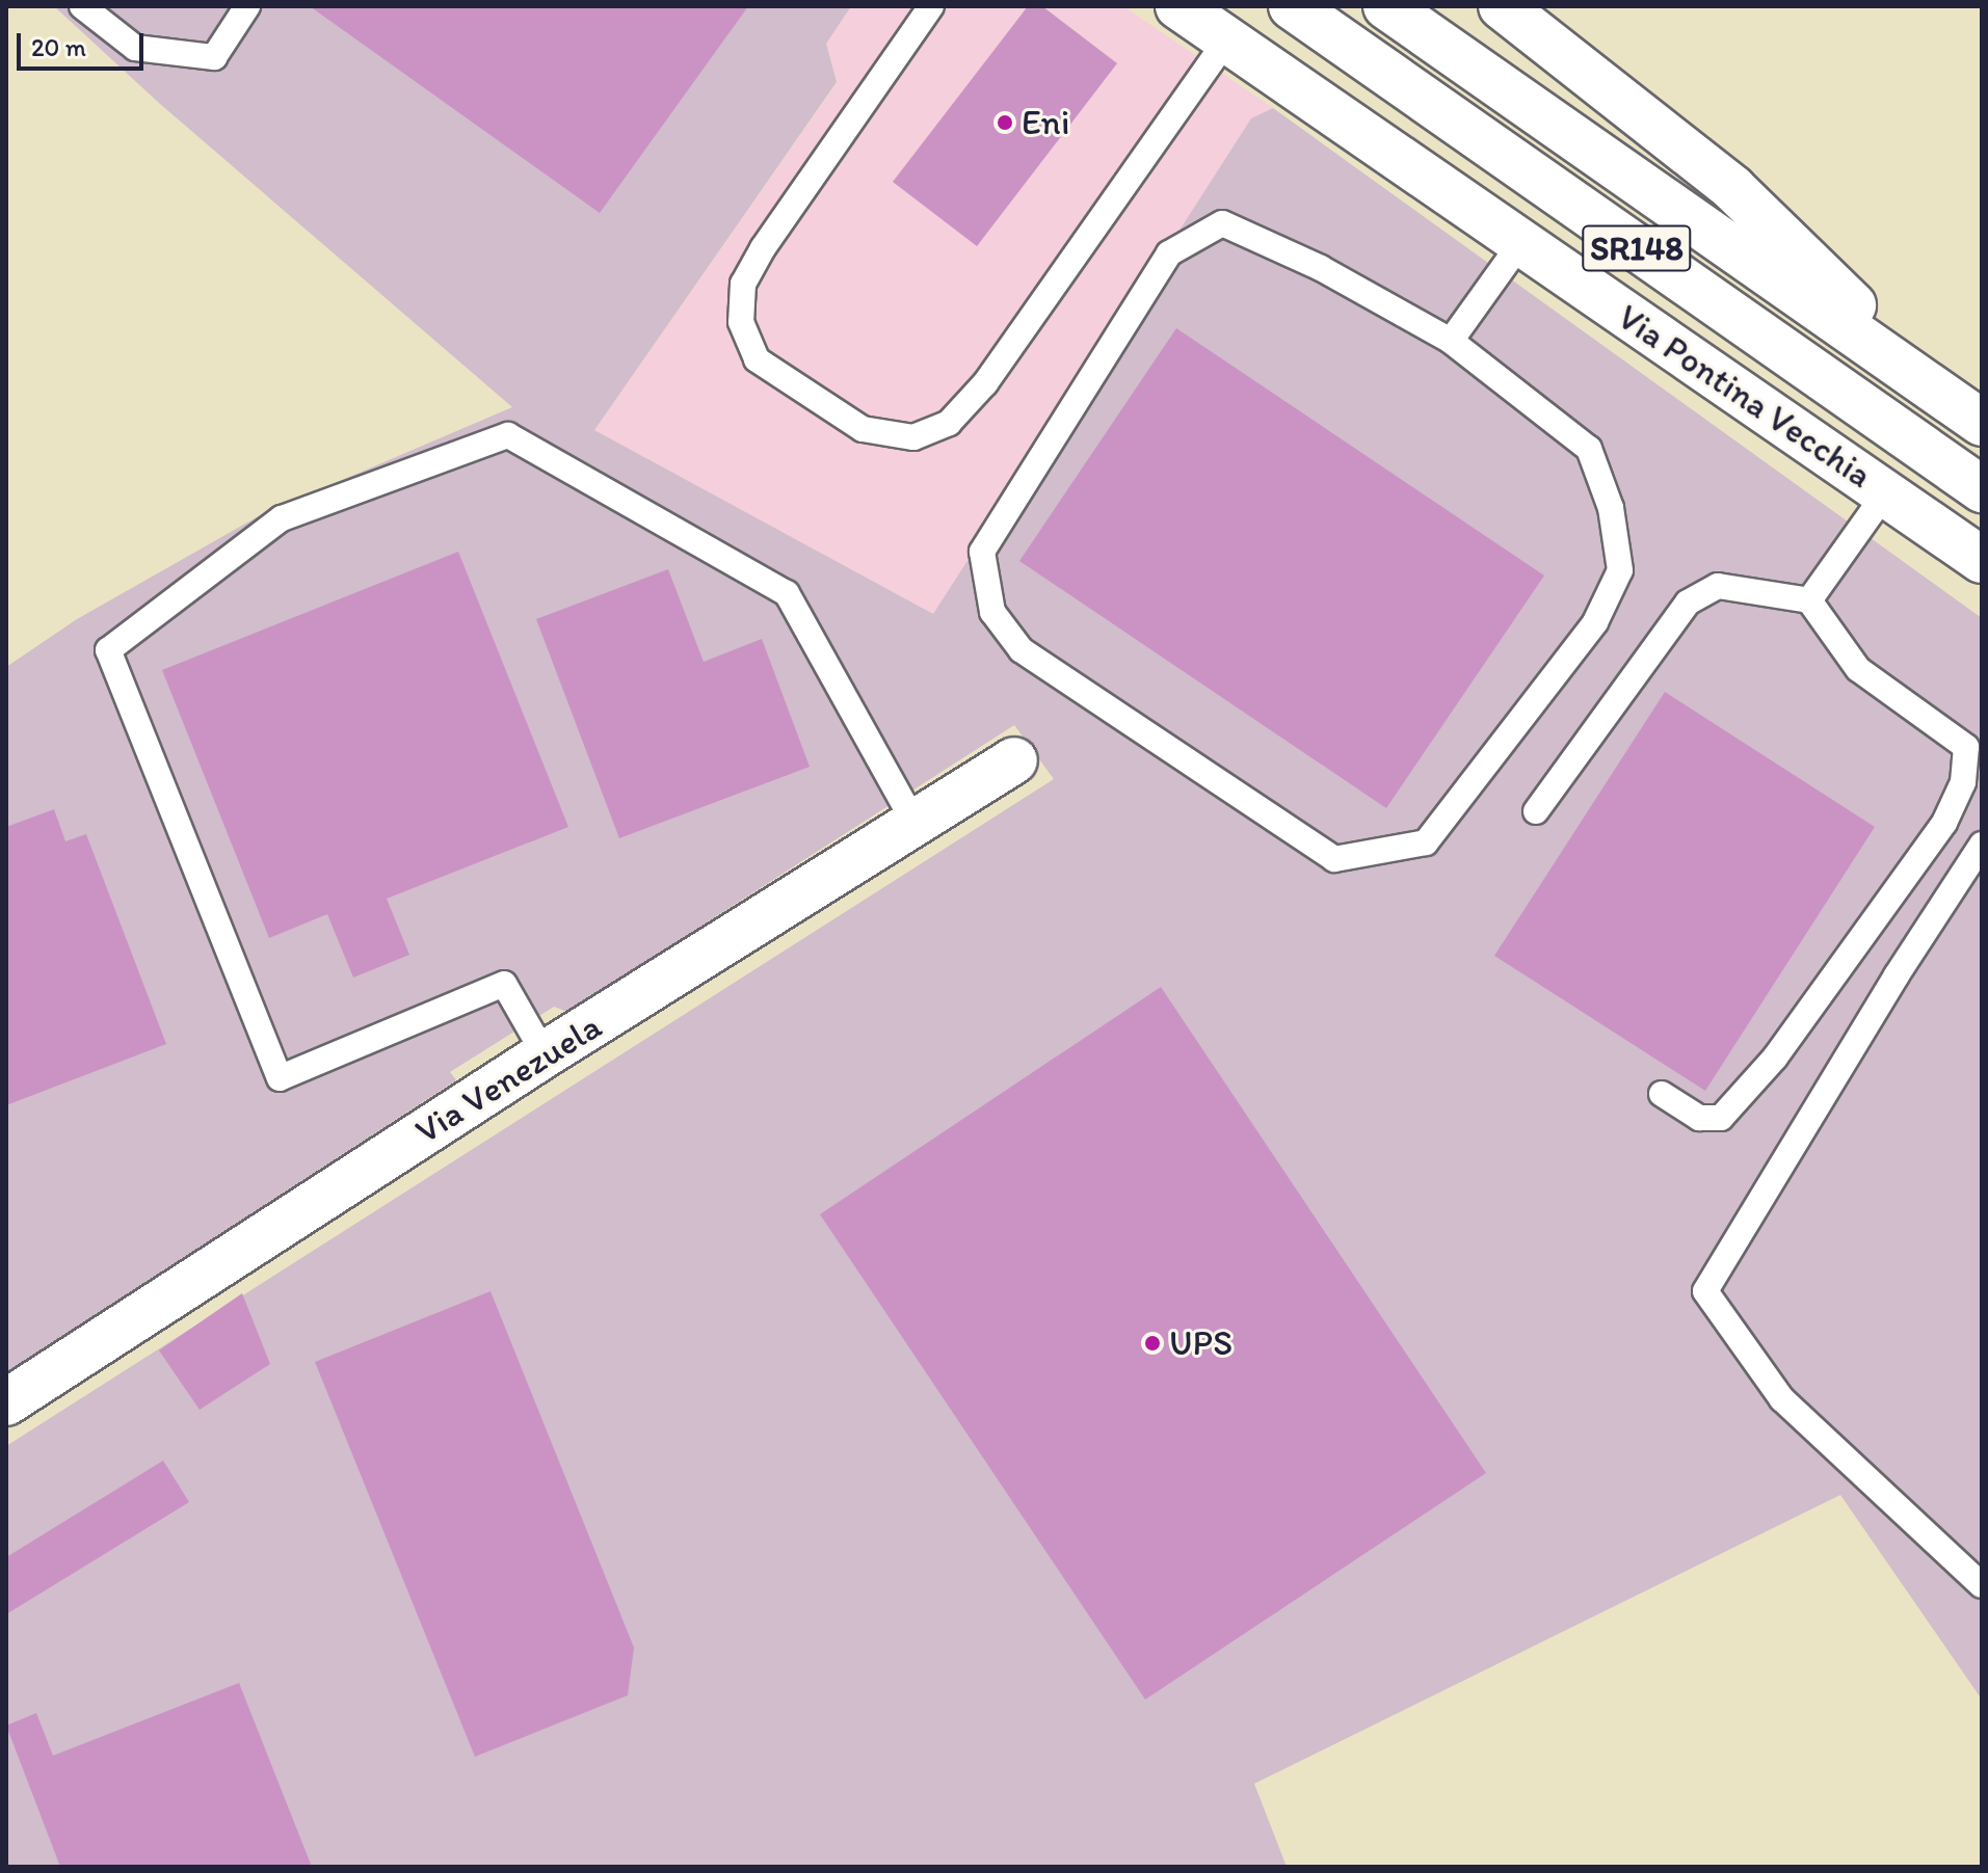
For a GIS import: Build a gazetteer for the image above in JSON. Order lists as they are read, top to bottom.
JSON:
{
  "streets": {
    "main road": ["SR148", "Via Pontina Vecchia", "Via Venezuela"]
  },
  "places": ["Eni", "UPS"],
  "scale_bar": "20 m"
}
